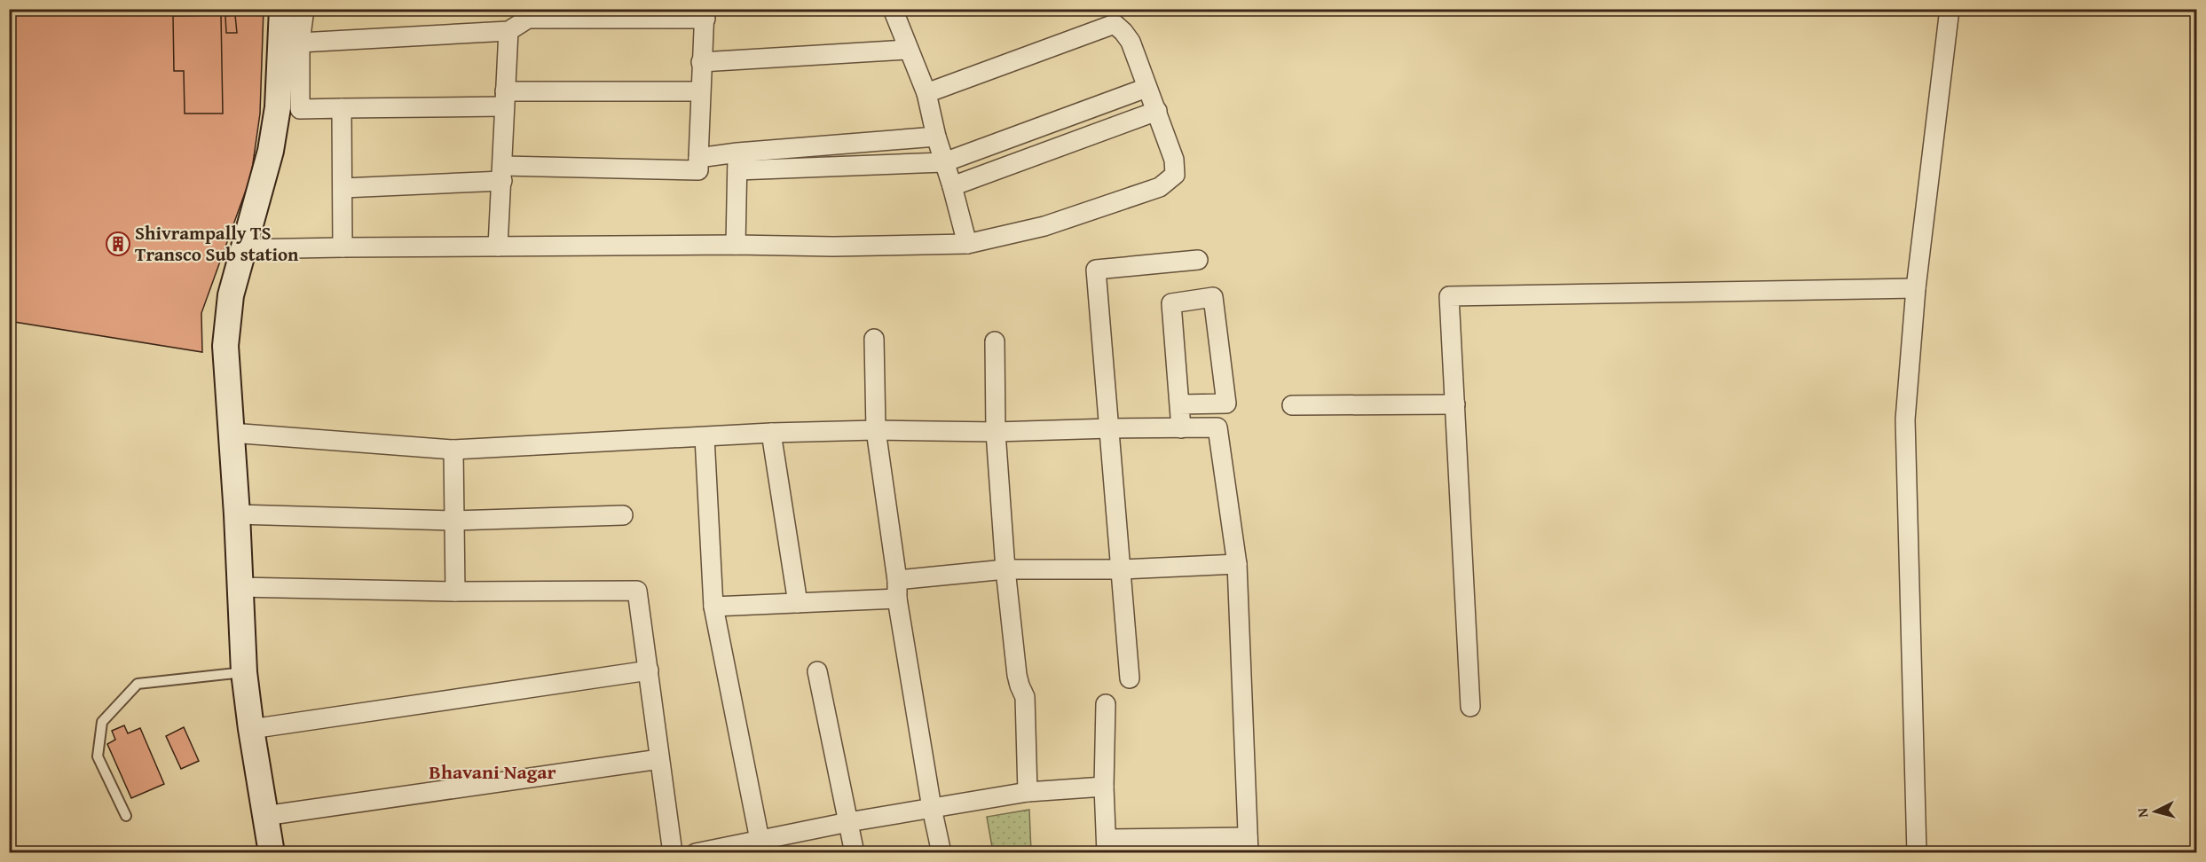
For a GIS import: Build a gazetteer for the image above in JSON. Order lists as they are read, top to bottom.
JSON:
{
  "districts": ["Bhavani Nagar"],
  "places": {
    "building": ["Shivrampally TS Transco Sub station"]
  },
  "north": "left"
}
